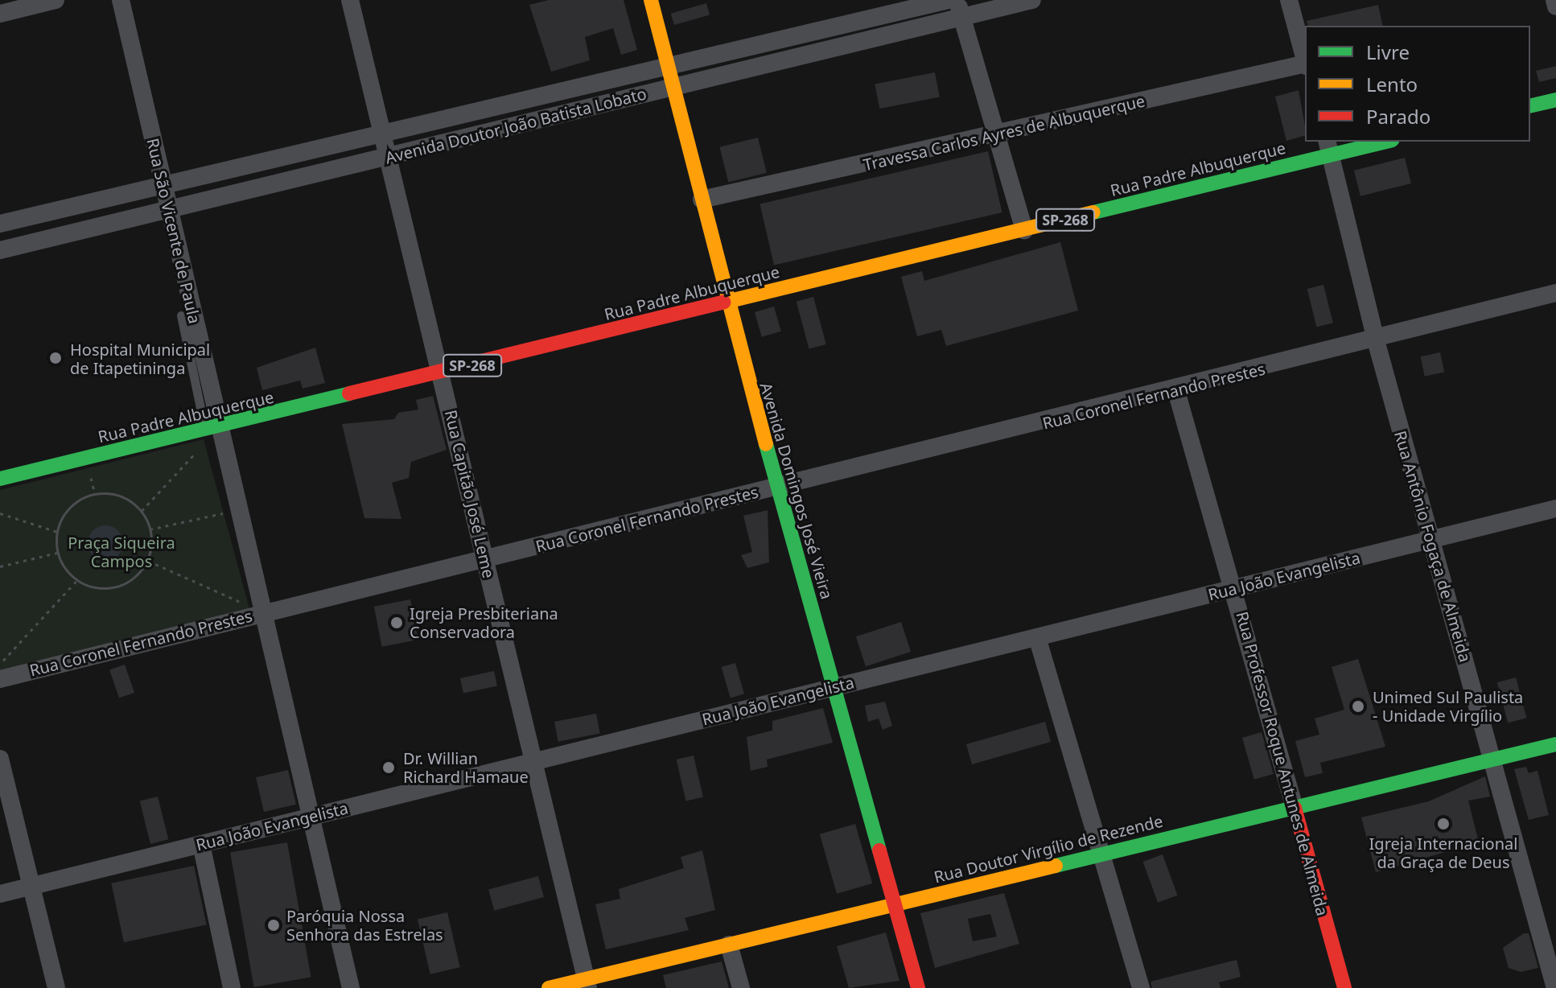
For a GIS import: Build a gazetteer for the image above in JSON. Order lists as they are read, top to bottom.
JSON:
{
  "streets": {
    "main road": [
      "Rua Padre Albuquerque",
      "SP-268",
      "Avenida Domingos José Vieira",
      "Rua Professor Roque Antunes de Almeida",
      "Rua Doutor Virgílio de Rezende"
    ],
    "street": [
      "Avenida Doutor João Batista Lobato",
      "Travessa Carlos Ayres de Albuquerque",
      "Rua São Vicente de Paula",
      "Rua Coronel Fernando Prestes",
      "Rua Capitão José Leme",
      "Rua Antônio Fogaça de Almeida",
      "Rua João Evangelista"
    ]
  },
  "crossings": [
    ["Avenida Doutor João Batista Lobato", "Rua São Vicente de Paula"],
    ["Avenida Doutor João Batista Lobato", "Avenida Domingos José Vieira"],
    ["Avenida Doutor João Batista Lobato", "Rua Capitão José Leme"],
    ["Travessa Carlos Ayres de Albuquerque", "Avenida Domingos José Vieira"],
    ["Rua Padre Albuquerque", "Rua São Vicente de Paula"],
    ["Rua Padre Albuquerque", "Avenida Domingos José Vieira"],
    ["Rua Padre Albuquerque", "Rua Capitão José Leme"],
    ["Rua Padre Albuquerque", "Rua Antônio Fogaça de Almeida"],
    ["Rua São Vicente de Paula", "Rua Coronel Fernando Prestes"],
    ["Rua São Vicente de Paula", "Rua João Evangelista"],
    ["Rua Coronel Fernando Prestes", "Avenida Domingos José Vieira"],
    ["Rua Coronel Fernando Prestes", "Rua Capitão José Leme"],
    ["Rua Coronel Fernando Prestes", "Rua Antônio Fogaça de Almeida"],
    ["Rua Coronel Fernando Prestes", "Rua Professor Roque Antunes de Almeida"],
    ["Avenida Domingos José Vieira", "Rua João Evangelista"],
    ["Avenida Domingos José Vieira", "Rua Doutor Virgílio de Rezende"],
    ["Rua Capitão José Leme", "Rua João Evangelista"],
    ["Rua Capitão José Leme", "Rua Doutor Virgílio de Rezende"],
    ["Rua Antônio Fogaça de Almeida", "Rua João Evangelista"],
    ["Rua Antônio Fogaça de Almeida", "Rua Doutor Virgílio de Rezende"],
    ["Rua João Evangelista", "Rua Professor Roque Antunes de Almeida"],
    ["Rua Professor Roque Antunes de Almeida", "Rua Doutor Virgílio de Rezende"]
  ],
  "parks": ["Praça Siqueira Campos"],
  "places": [
    "Hospital Municipal de Itapetininga",
    "Igreja Presbiteriana Conservadora",
    "Unimed Sul Paulista - Unidade Virgílio",
    "Dr. Willian Richard Hamaue",
    "Igreja Internacional da Graça de Deus",
    "Paróquia Nossa Senhora das Estrelas"
  ],
  "legend": ["Livre", "Lento", "Parado"]
}
